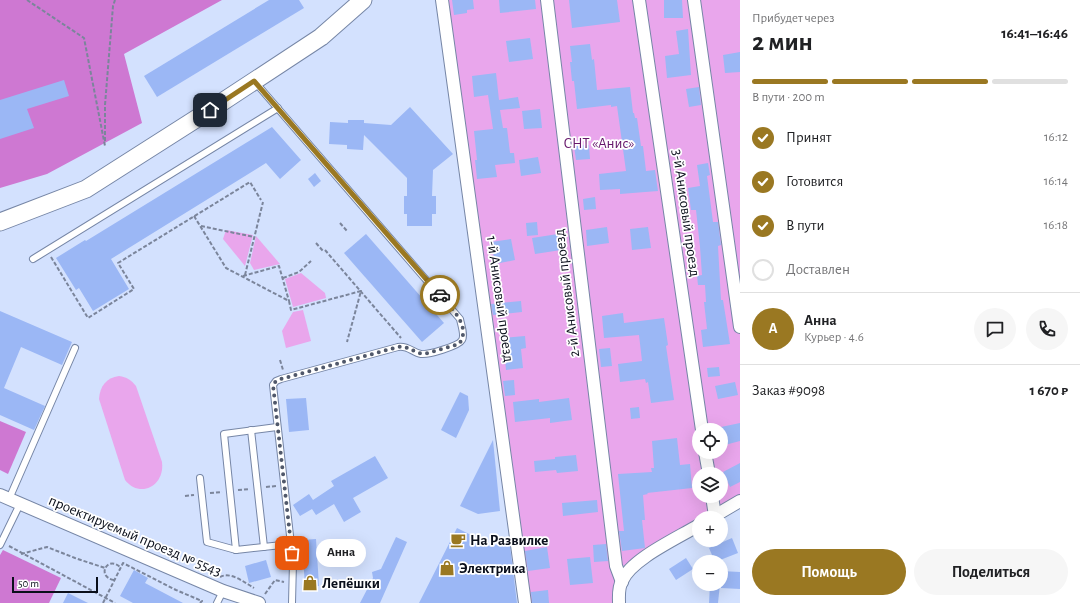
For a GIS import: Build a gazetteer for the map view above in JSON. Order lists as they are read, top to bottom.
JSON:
{
  "streets": {
    "street": [
      "3-й Анисовый проезд",
      "2-й Анисовый проезд",
      "1-й Анисовый проезд",
      "проектируемый проезд № 5543"
    ]
  },
  "parks": ["СНТ «Анис»"],
  "places": {
    "cafe": ["На Развилке"],
    "other": ["Анна"],
    "shop": ["Электрика", "Лепёшки"]
  },
  "scale_bar": "50 m",
  "page": {
    "heading": ["2 мин", "Прибудет через", "16:41–16:46"],
    "panel": [
      "Анна",
      "Курьер · 4.6",
      "Заказ #9098",
      "1 670 ₽"
    ],
    "bar": "В пути · 200 m",
    "list": [
      ["Принят", "16:12"],
      ["Готовится", "16:14"],
      ["В пути", "16:18"],
      "Доставлен"
    ],
    "round": "А",
    "map_buttons": ["+", "−"],
    "bubble": "Анна",
    "buttons": ["Помощь", "Поделиться"],
    "scale": "50 m"
  }
}
